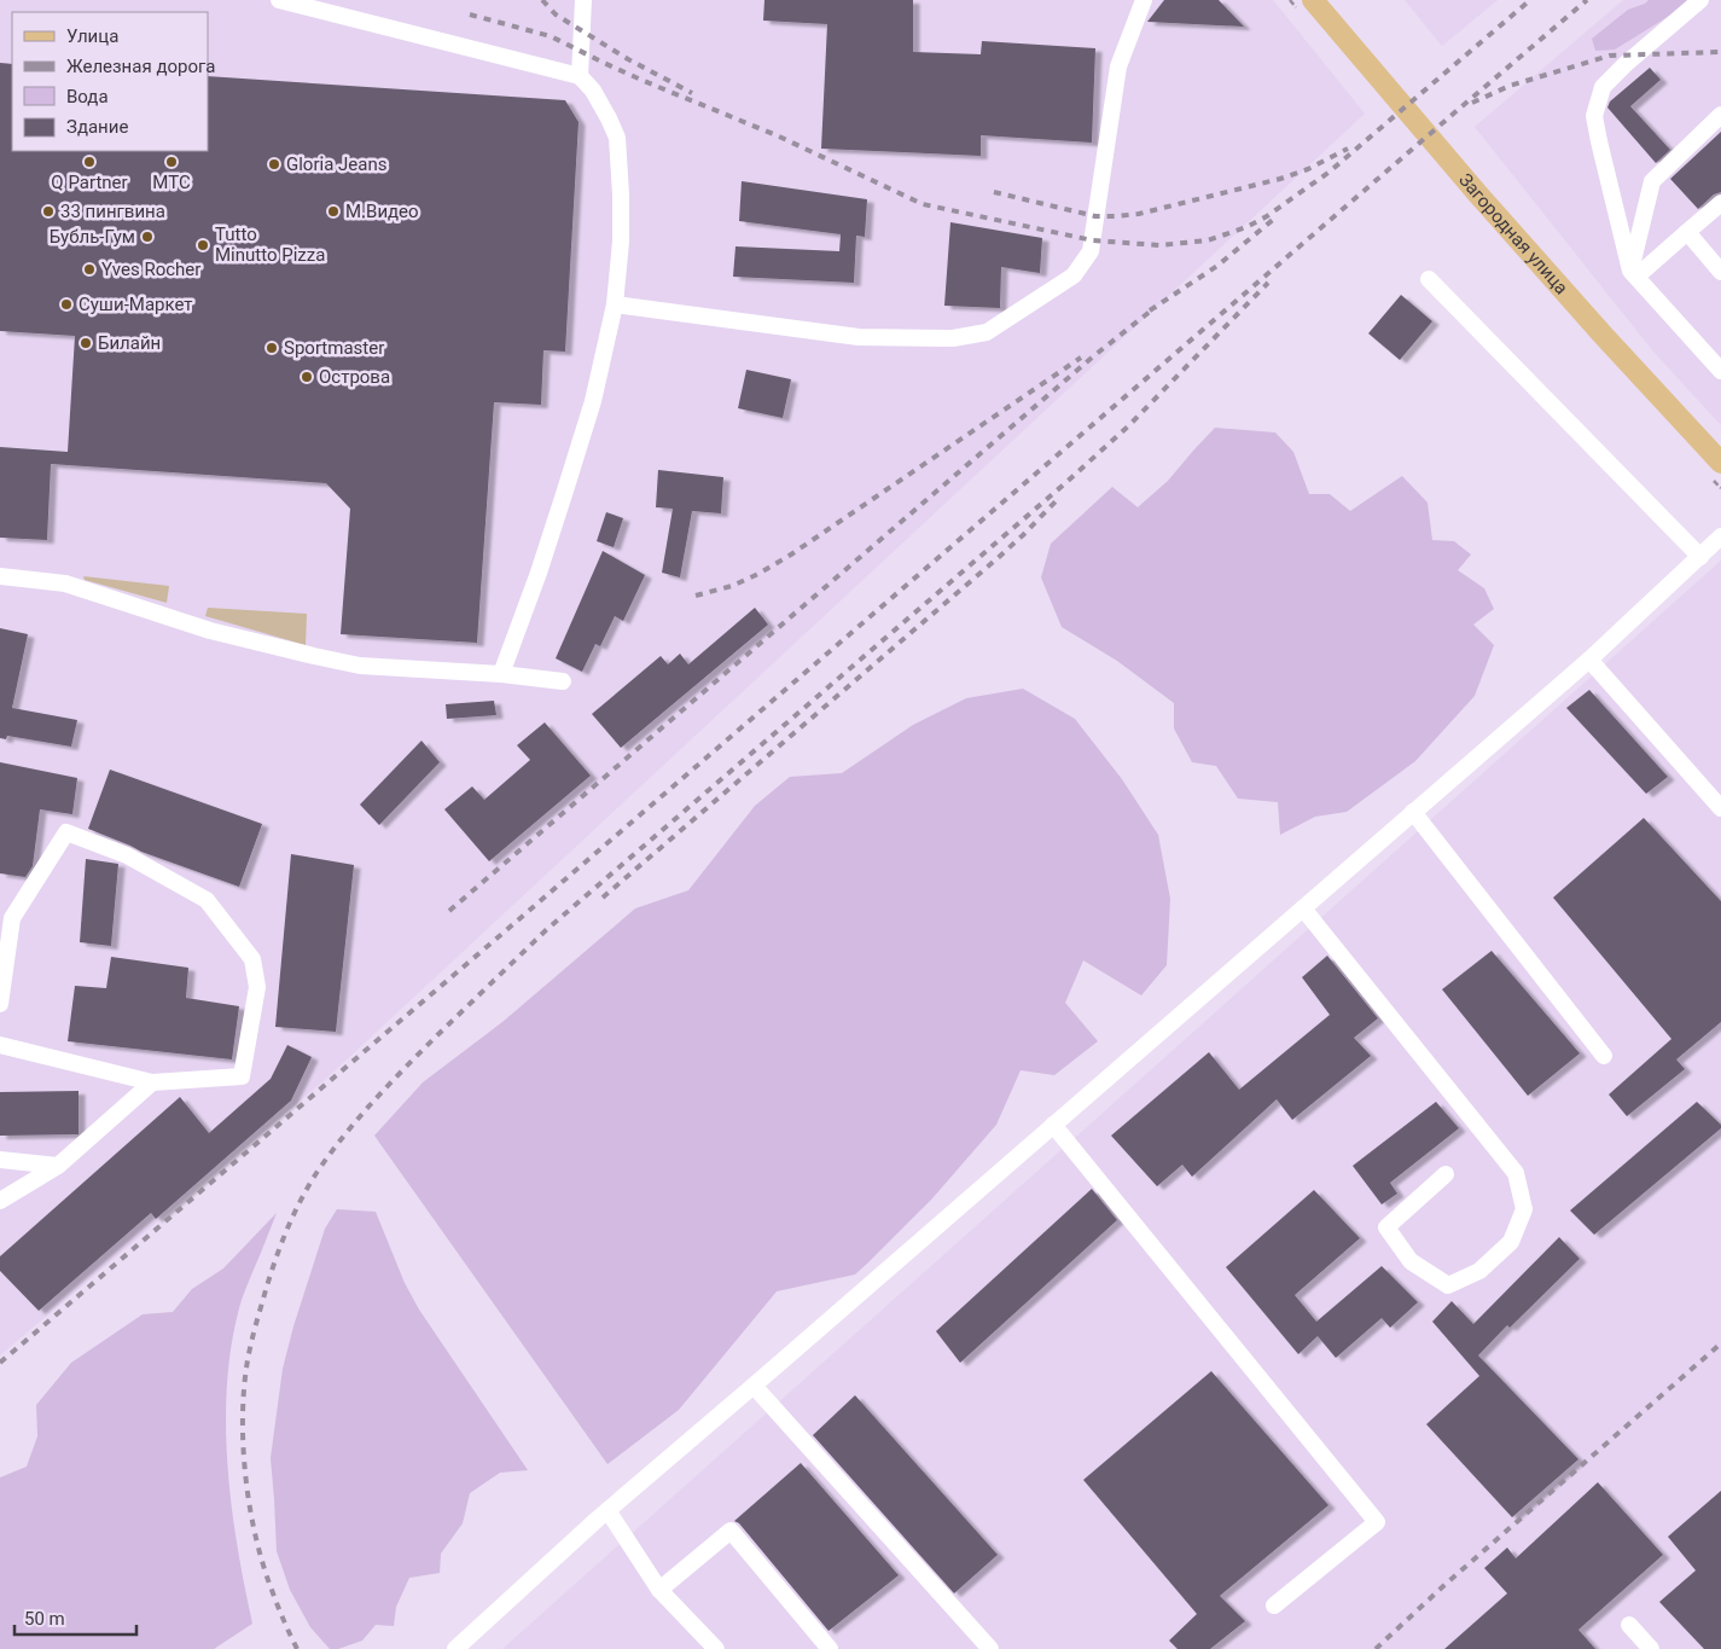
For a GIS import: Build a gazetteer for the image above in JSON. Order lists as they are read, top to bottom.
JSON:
{
  "streets": {
    "main road": ["Загородная улица"]
  },
  "places": [
    "Q Partner",
    "МТС",
    "Gloria Jeans",
    "33 пингвина",
    "М.Видео",
    "Бубль-Гум",
    "Tutto Minutto Pizza",
    "Yves Rocher",
    "Суши-Маркет",
    "Билайн",
    "Sportmaster",
    "Острова"
  ],
  "legend": [
    "Улица",
    "Железная дорога",
    "Вода",
    "Здание"
  ],
  "scale_bar": "50 m"
}
